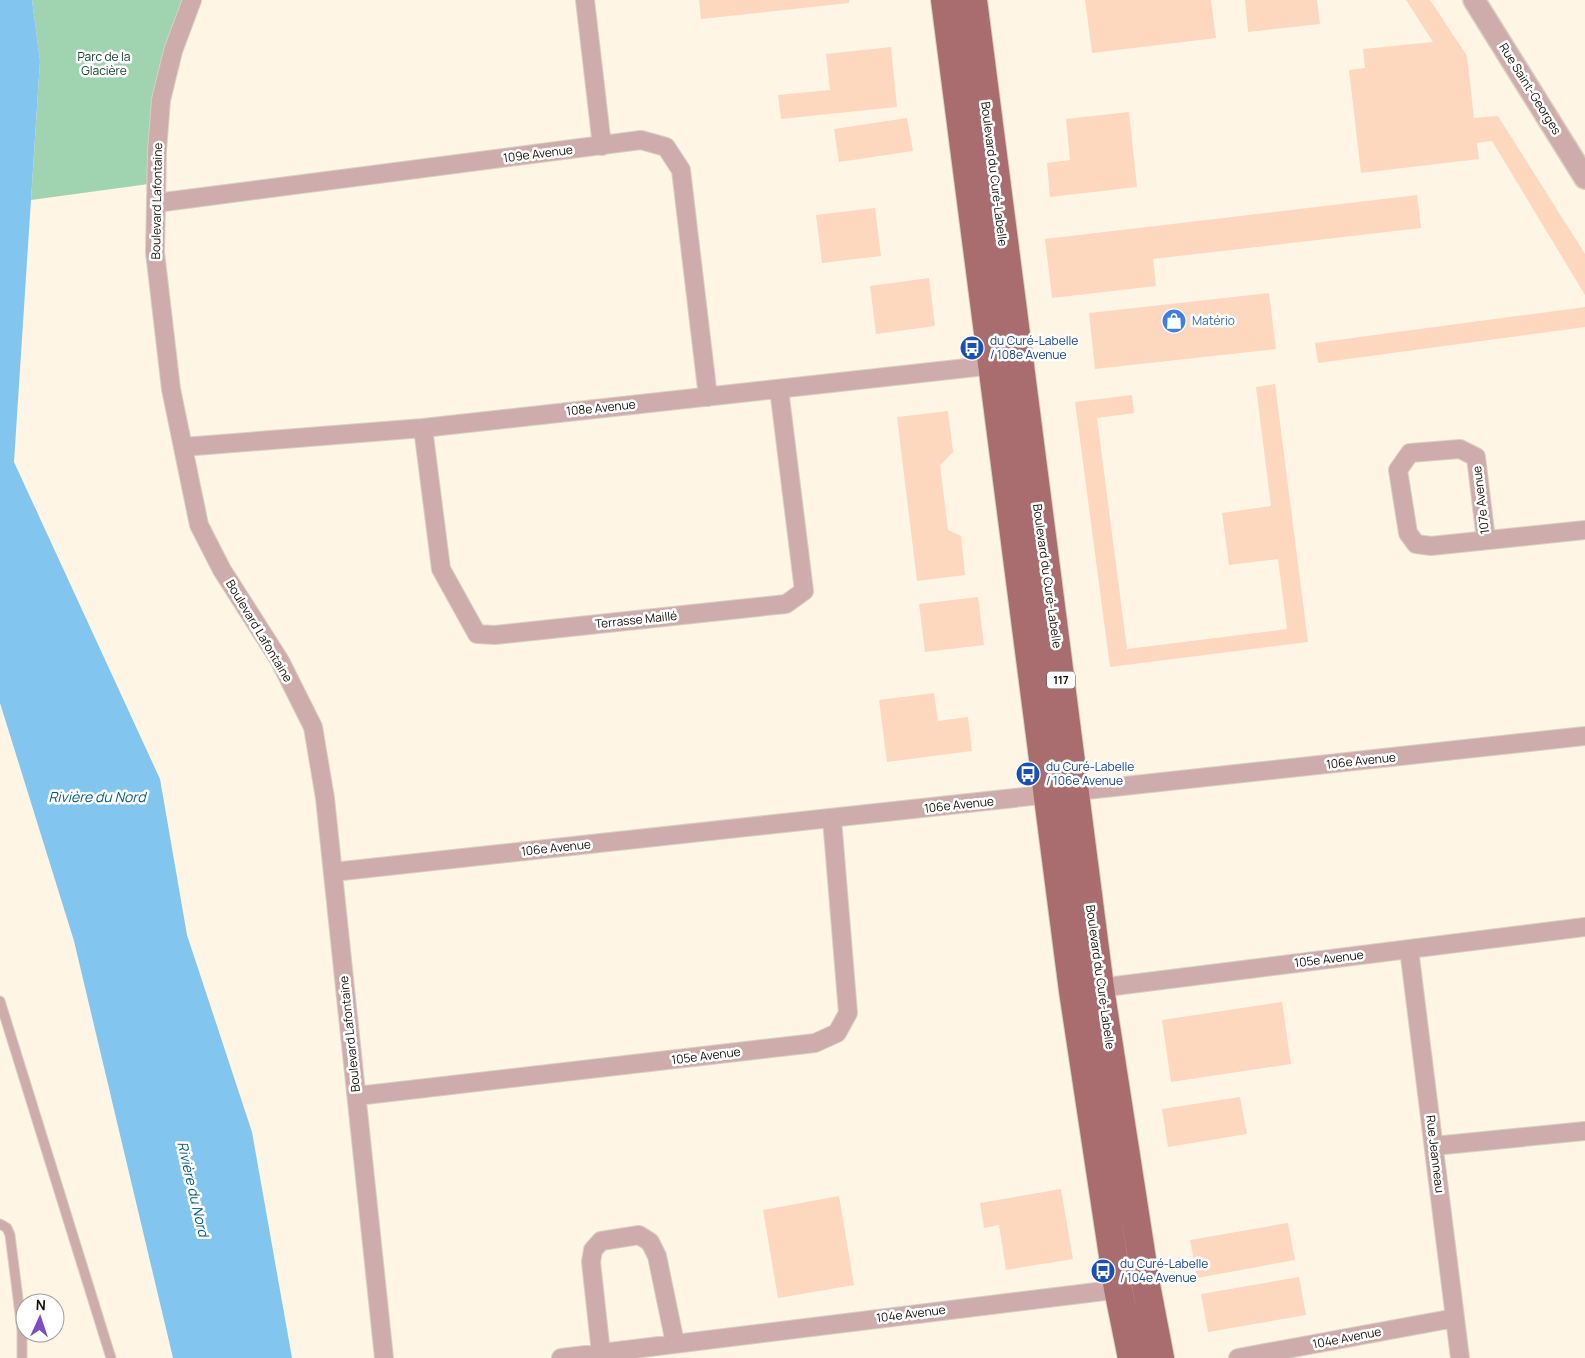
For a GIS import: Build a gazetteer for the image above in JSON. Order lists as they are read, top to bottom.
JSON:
{
  "streets": {
    "main road": ["Boulevard du Curé-Labelle", "117"],
    "street": [
      "Rue Saint-Georges",
      "109e Avenue",
      "Boulevard Lafontaine",
      "108e Avenue",
      "107e Avenue",
      "Terrasse Maillé",
      "106e Avenue",
      "105e Avenue",
      "Rue Jeanneau",
      "104e Avenue"
    ]
  },
  "crossings": [
    ["109e Avenue", "Boulevard Lafontaine"],
    ["109e Avenue", "108e Avenue"],
    ["Boulevard du Curé-Labelle", "108e Avenue"],
    ["Boulevard du Curé-Labelle", "106e Avenue"],
    ["Boulevard du Curé-Labelle", "105e Avenue"],
    ["Boulevard du Curé-Labelle", "104e Avenue"],
    ["Boulevard Lafontaine", "108e Avenue"],
    ["Boulevard Lafontaine", "106e Avenue"],
    ["Boulevard Lafontaine", "105e Avenue"],
    ["108e Avenue", "Terrasse Maillé"],
    ["106e Avenue", "105e Avenue"],
    ["105e Avenue", "Rue Jeanneau"],
    ["Rue Jeanneau", "104e Avenue"]
  ],
  "water": ["Rivière du Nord"],
  "parks": ["Parc de la Glacière"],
  "places": {
    "shop": ["Matério"],
    "bus stop": ["du Curé-Labelle / 108e Avenue", "du Curé-Labelle / 106e Avenue", "du Curé-Labelle / 104e Avenue"]
  },
  "north": "top"
}
